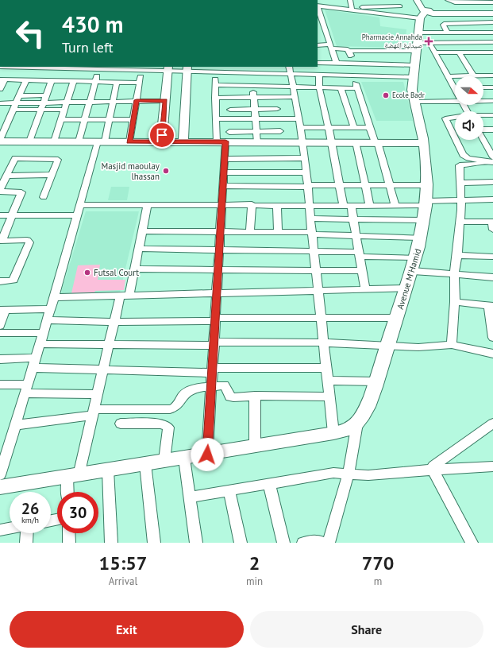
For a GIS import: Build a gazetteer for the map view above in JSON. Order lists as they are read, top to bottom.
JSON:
{
  "streets": {
    "street": ["Avenue M'Hamid"]
  },
  "places": {
    "health": ["Pharmacie Annahda صيدلية النهضة"],
    "other": ["Ecole Badr", "Masjid maoulay lhassan", "Futsal Court"]
  },
  "north": "right",
  "page": {
    "turn": ["430 m", "Turn left"],
    "speed": "26 km/h",
    "limit": "30",
    "eta": [
      "15:57",
      "Arrival",
      "2",
      "min",
      "770",
      "m"
    ],
    "buttons": ["Exit", "Share"]
  }
}
